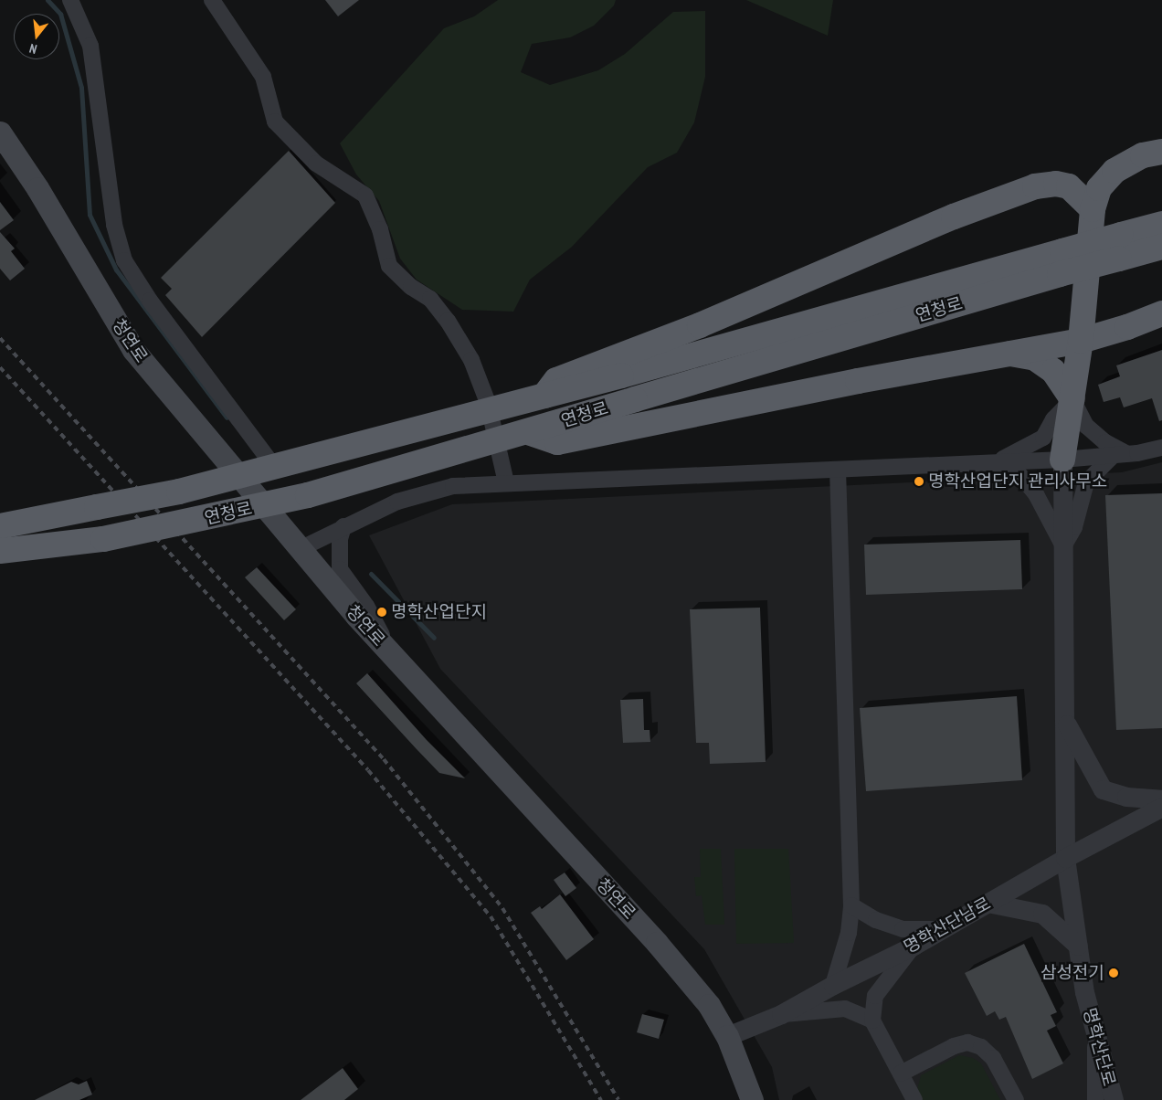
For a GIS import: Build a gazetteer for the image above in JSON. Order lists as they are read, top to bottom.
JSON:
{
  "streets": {
    "highway": ["연청로"],
    "main road": ["청연로"],
    "street": ["명학산단남로", "명학산단로"]
  },
  "crossings": [
    ["청연로", "명학산단남로"],
    ["명학산단남로", "명학산단로"]
  ],
  "places": ["명학산업단지 관리사무소", "명학산업단지", "삼성전기"],
  "north": "bottom"
}
